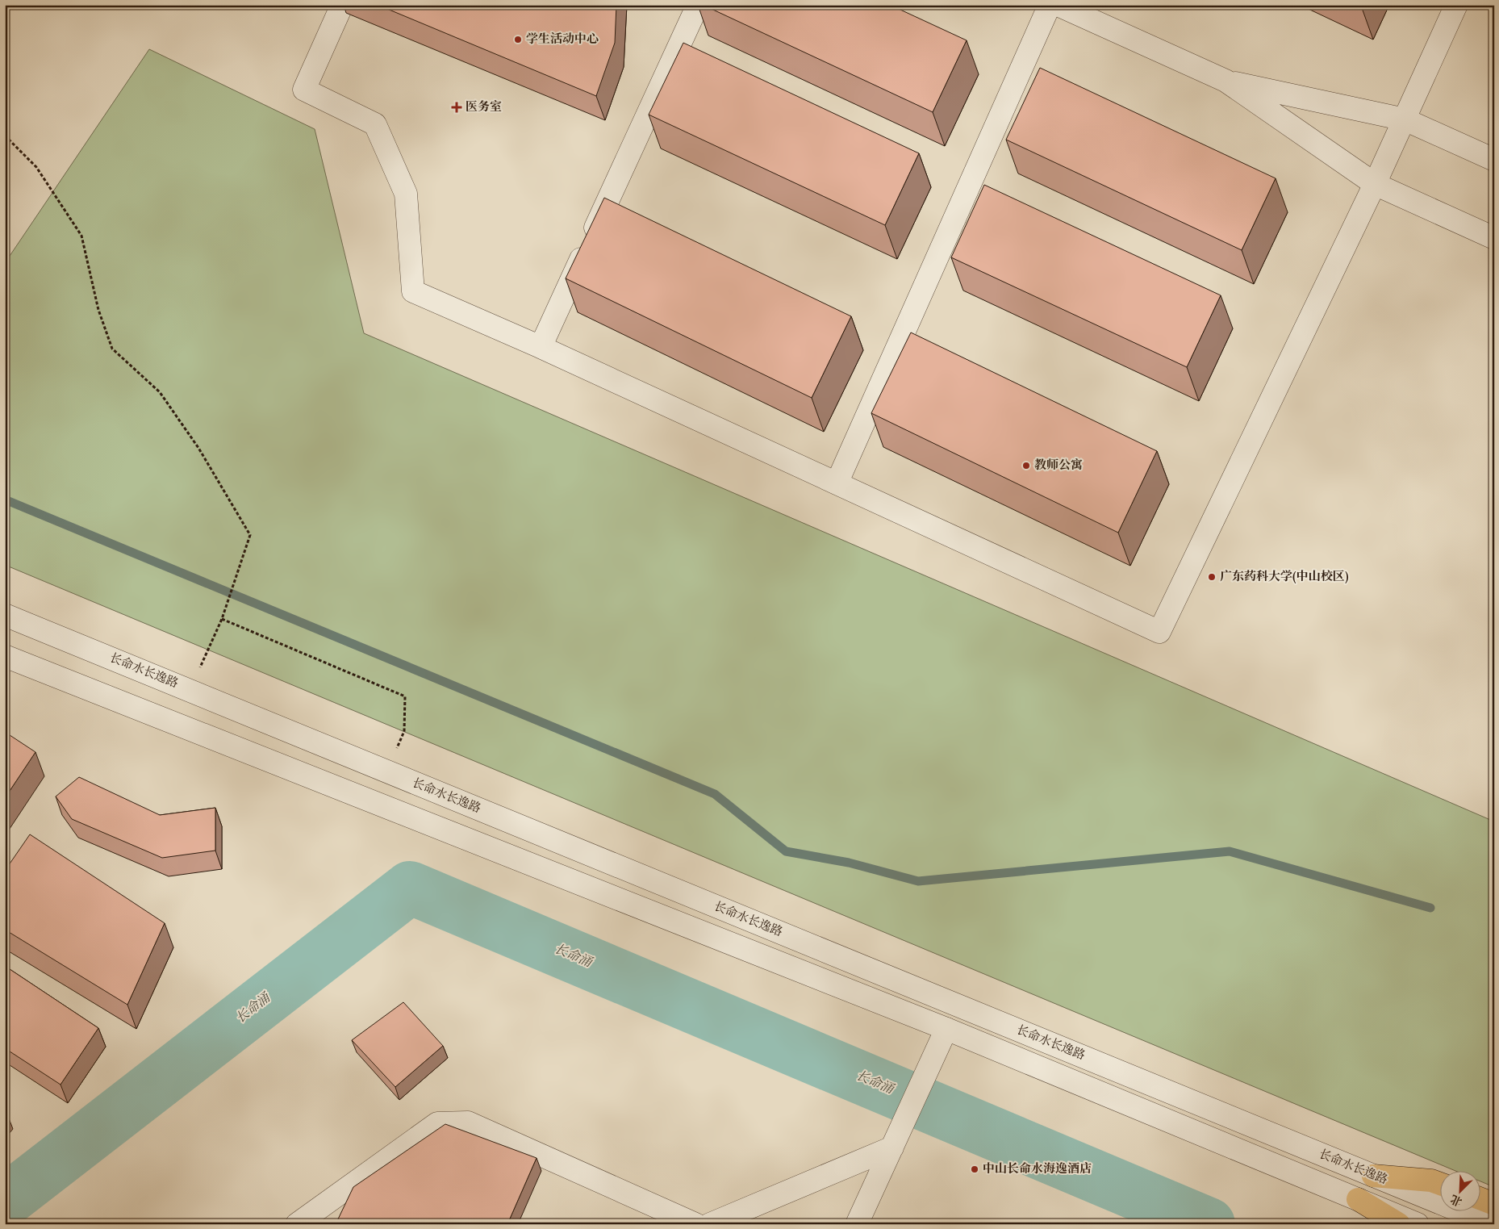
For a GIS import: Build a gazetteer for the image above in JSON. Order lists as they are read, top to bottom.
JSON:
{
  "streets": {
    "street": ["长命水长逸路"]
  },
  "water": ["长命涌"],
  "places": {
    "other": [
      "学生活动中心",
      "教师公寓",
      "广东药科大学(中山校区)",
      "中山长命水海逸酒店"
    ],
    "health": ["医务室"]
  },
  "north": "bottom left"
}
